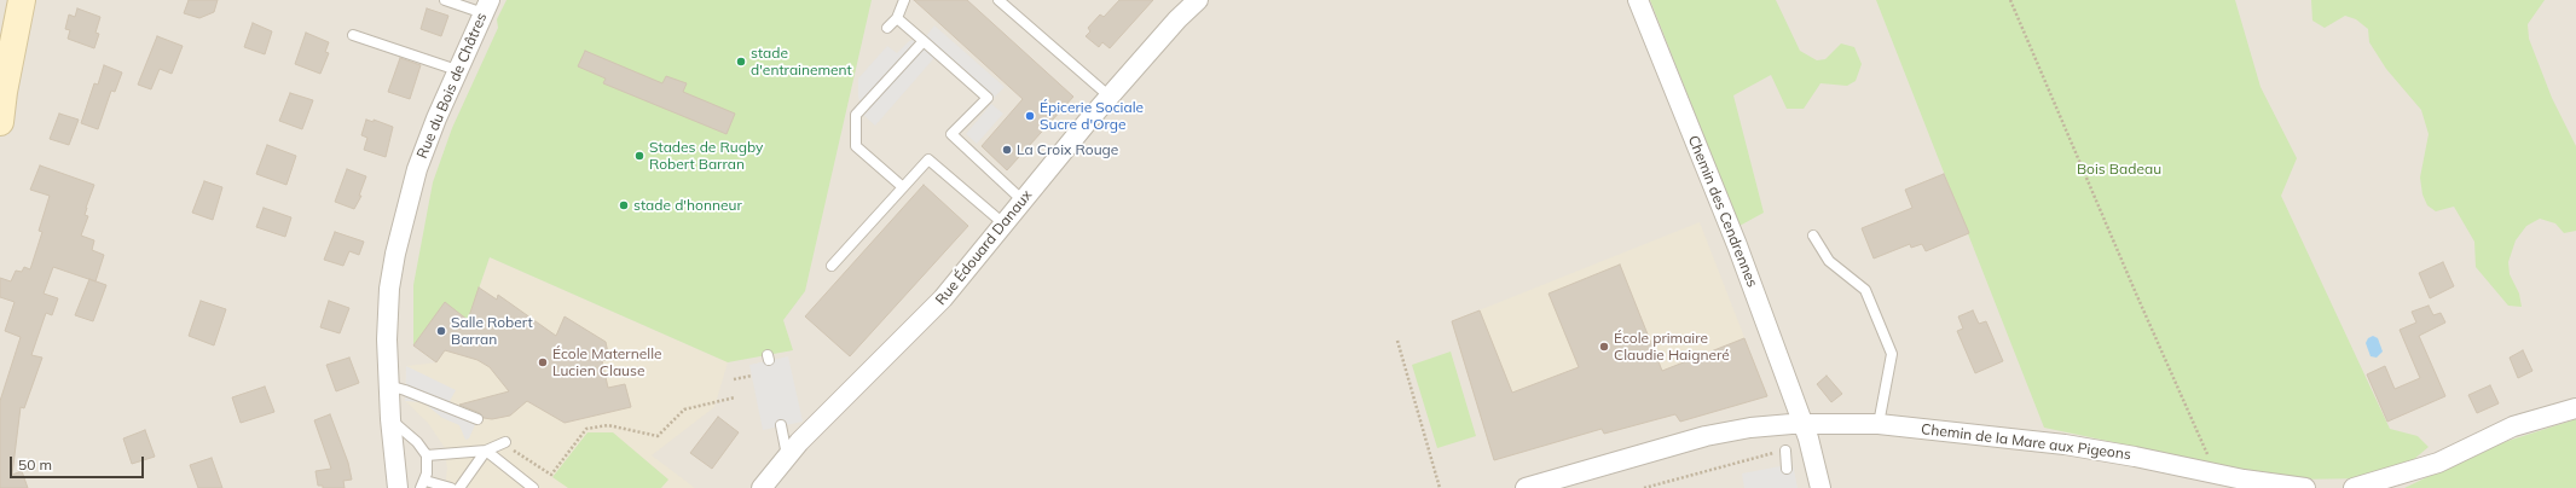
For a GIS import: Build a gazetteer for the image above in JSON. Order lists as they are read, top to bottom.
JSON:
{
  "streets": {
    "street": [
      "Rue du Bois de Châtres",
      "Chemin des Cendrennes",
      "Rue Édouard Danaux",
      "Chemin de la Mare aux Pigeons"
    ]
  },
  "crossings": [
    ["Chemin des Cendrennes", "Chemin de la Mare aux Pigeons"]
  ],
  "parks": ["Bois Badeau"],
  "places": [
    "stade d'entrainement",
    "Épicerie Sociale Sucre d'Orge",
    "La Croix Rouge",
    "Stades de Rugby Robert Barran",
    "stade d'honneur",
    "Salle Robert Barran",
    "École primaire Claudie Haigneré",
    "École Maternelle Lucien Clause"
  ],
  "scale_bar": "50 m"
}
